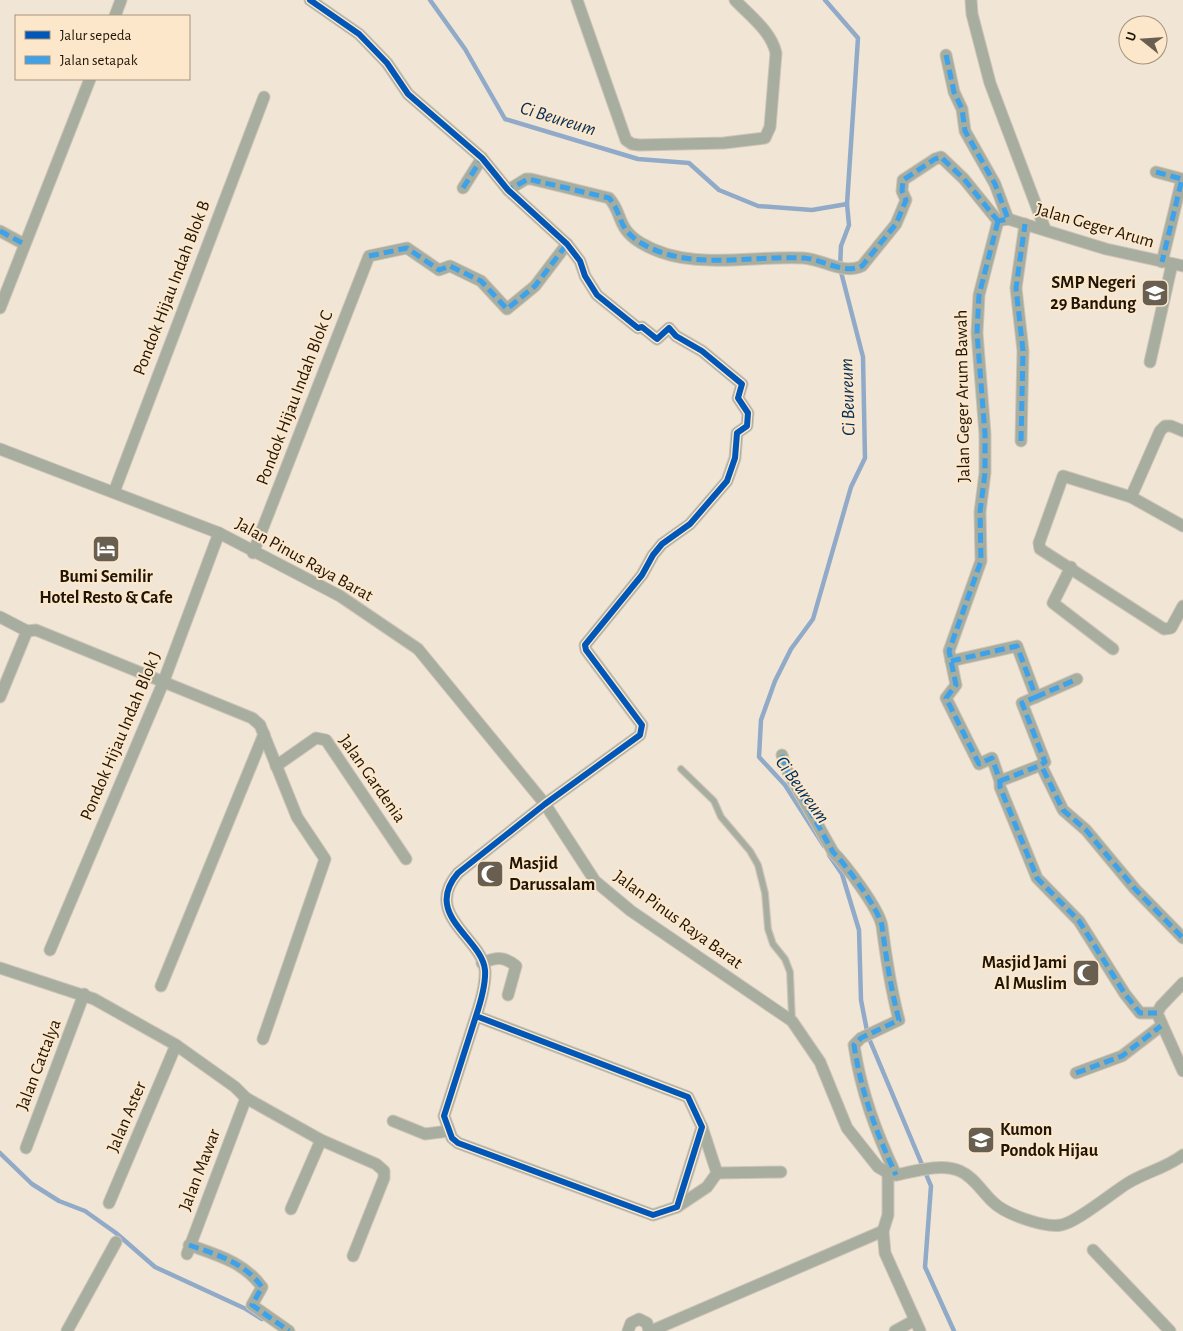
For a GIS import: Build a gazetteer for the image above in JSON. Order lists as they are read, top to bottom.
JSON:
{
  "streets": {
    "street": [
      "Jalan Geger Arum",
      "Pondok Hijau Indah Blok B",
      "Jalan Geger Arum Bawah",
      "Pondok Hijau Indah Blok C",
      "Jalan Pinus Raya Barat",
      "Pondok Hijau Indah Blok J",
      "Jalan Gardenia",
      "Jalan Cattalya",
      "Jalan Aster",
      "Jalan Mawar"
    ]
  },
  "crossings": [
    ["Jalan Geger Arum", "Jalan Geger Arum Bawah"],
    ["Pondok Hijau Indah Blok B", "Jalan Pinus Raya Barat"],
    ["Pondok Hijau Indah Blok C", "Jalan Pinus Raya Barat"],
    ["Jalan Pinus Raya Barat", "Pondok Hijau Indah Blok J"]
  ],
  "water": ["Ci Beureum"],
  "places": {
    "school or university": ["SMP Negeri 29 Bandung", "Kumon Pondok Hijau"],
    "hotel": ["Bumi Semilir Hotel Resto & Cafe"],
    "mosque": ["Masjid Darussalam", "Masjid Jami Al Muslim"]
  },
  "legend": ["Jalur sepeda", "Jalan setapak"],
  "north": "left"
}
